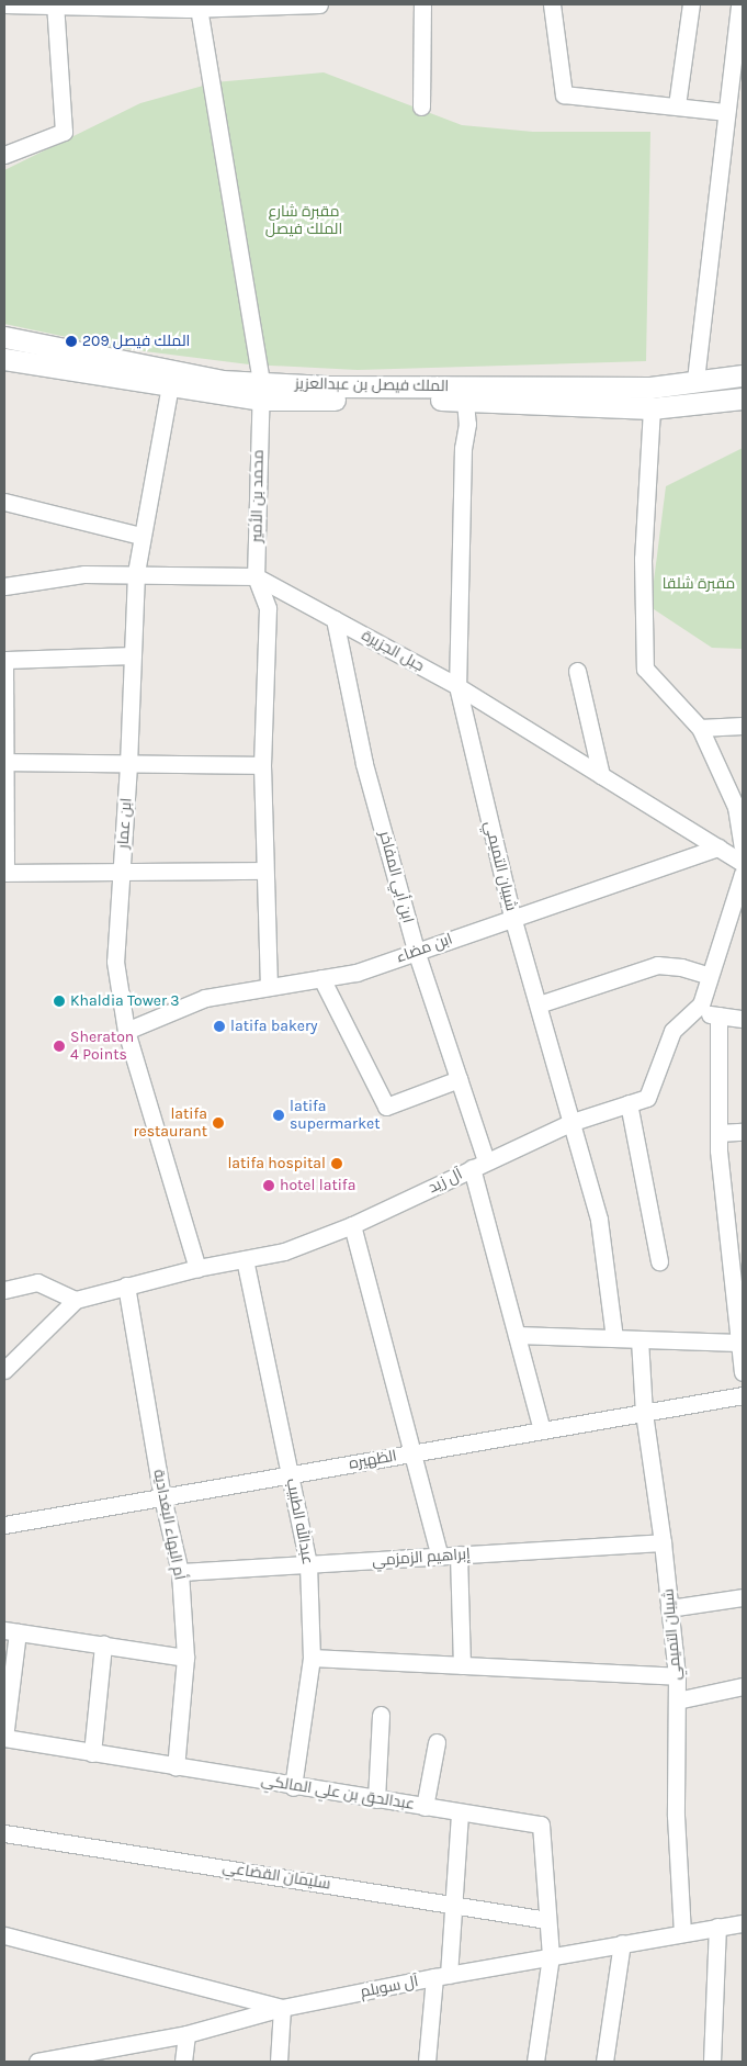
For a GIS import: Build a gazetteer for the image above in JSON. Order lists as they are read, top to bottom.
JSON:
{
  "streets": {
    "street": [
      "الملك فيصل بن عبدالعزيز",
      "محمد بن الأمير",
      "جبل الجزيرة",
      "ابن عمار",
      "شيبان التميمي",
      "ابن أبي المفاخر",
      "ابن مضاء",
      "آل زيد",
      "الظهيره",
      "عبدالله الطبيب",
      "أم البهاء البغدادية",
      "إبراهيم الزمزمي",
      "عبدالحق بن علي المالكي",
      "سليمان القضاعي",
      "آل سويلم"
    ]
  },
  "crossings": [
    ["الملك فيصل بن عبدالعزيز", "محمد بن الأمير"],
    ["الملك فيصل بن عبدالعزيز", "ابن عمار"],
    ["الملك فيصل بن عبدالعزيز", "شيبان التميمي"],
    ["محمد بن الأمير", "جبل الجزيرة"],
    ["محمد بن الأمير", "ابن مضاء"],
    ["جبل الجزيرة", "ابن عمار"],
    ["جبل الجزيرة", "شيبان التميمي"],
    ["جبل الجزيرة", "ابن أبي المفاخر"],
    ["جبل الجزيرة", "ابن مضاء"],
    ["ابن عمار", "ابن مضاء"],
    ["ابن عمار", "آل زيد"],
    ["شيبان التميمي", "ابن مضاء"],
    ["شيبان التميمي", "آل زيد"],
    ["شيبان التميمي", "الظهيره"],
    ["شيبان التميمي", "إبراهيم الزمزمي"],
    ["شيبان التميمي", "آل سويلم"],
    ["ابن أبي المفاخر", "ابن مضاء"],
    ["ابن أبي المفاخر", "آل زيد"],
    ["ابن أبي المفاخر", "الظهيره"],
    ["آل زيد", "عبدالله الطبيب"],
    ["آل زيد", "أم البهاء البغدادية"],
    ["الظهيره", "عبدالله الطبيب"],
    ["الظهيره", "أم البهاء البغدادية"],
    ["عبدالله الطبيب", "إبراهيم الزمزمي"],
    ["عبدالله الطبيب", "عبدالحق بن علي المالكي"],
    ["أم البهاء البغدادية", "إبراهيم الزمزمي"],
    ["أم البهاء البغدادية", "عبدالحق بن علي المالكي"],
    ["عبدالحق بن علي المالكي", "سليمان القضاعي"],
    ["عبدالحق بن علي المالكي", "آل سويلم"]
  ],
  "parks": ["مقبرة شارع الملك فيصل", "مقبرة شلقا"],
  "places": [
    "الملك فيصل 209",
    "Khaldia Tower 3",
    "latifa bakery",
    "Sheraton 4 Points",
    "latifa supermarket",
    "latifa restaurant",
    "latifa hospital",
    "hotel latifa"
  ]
}
